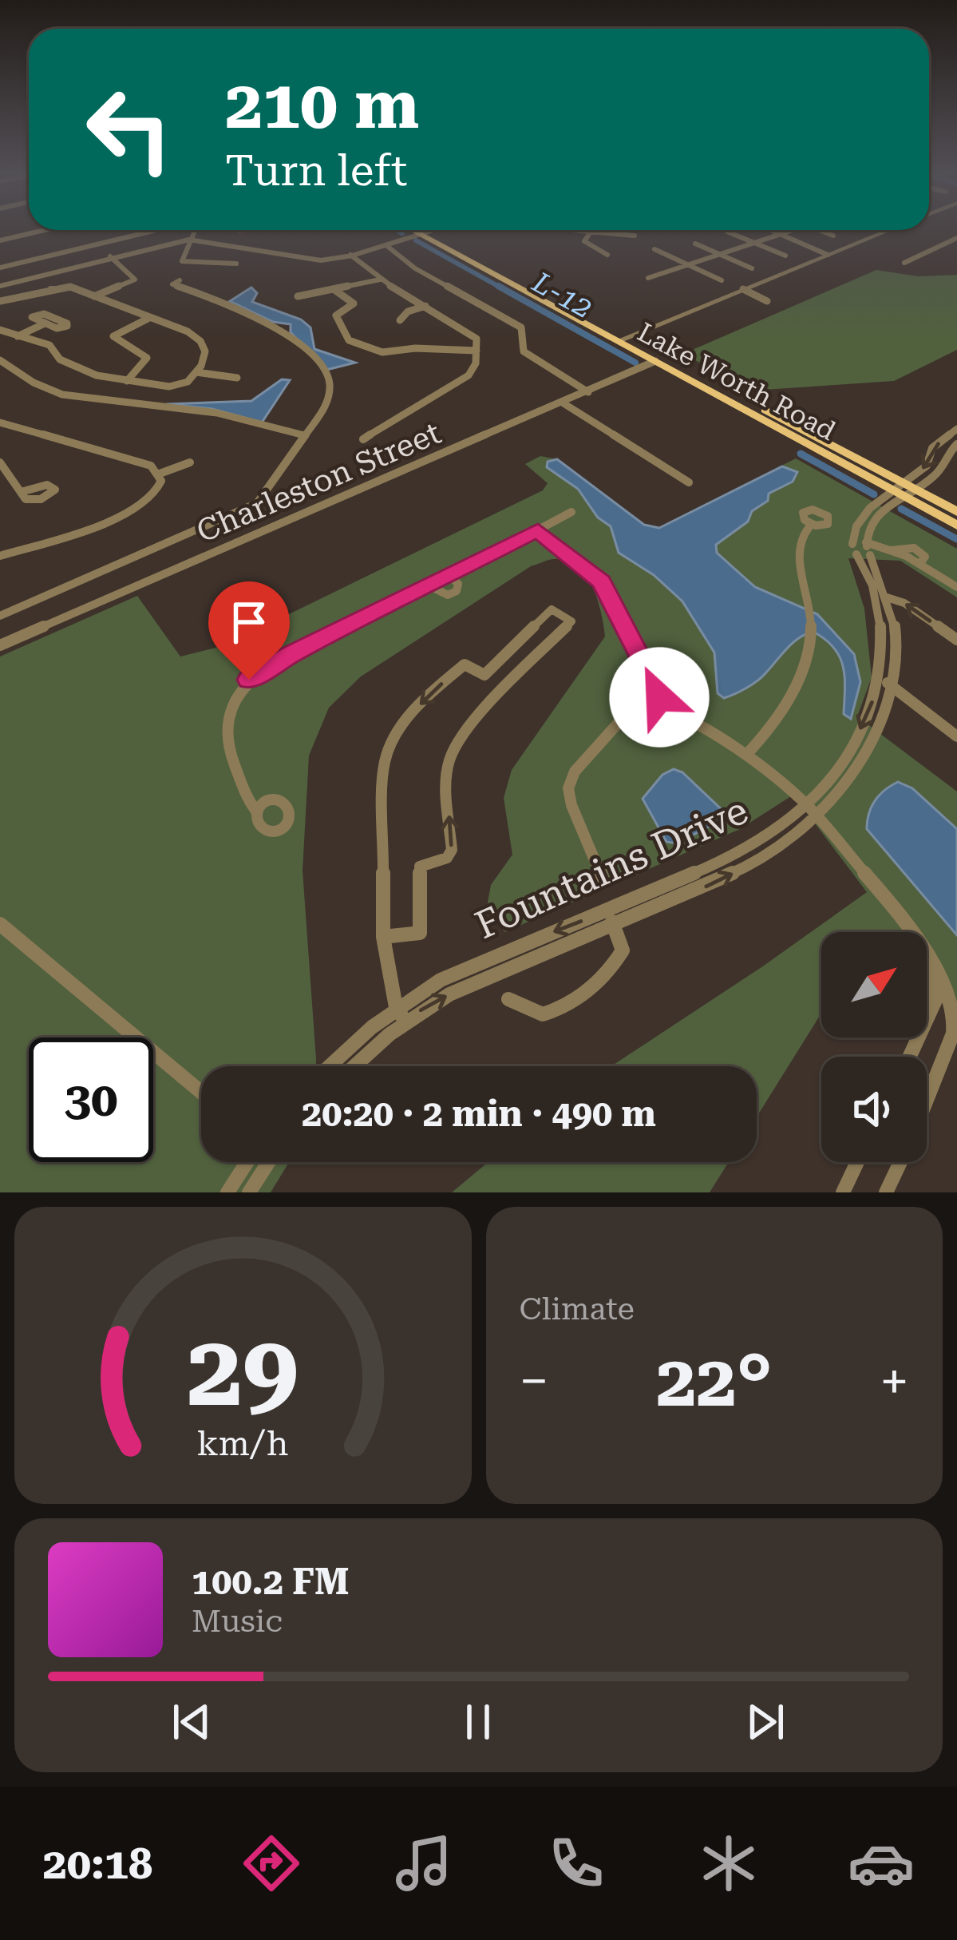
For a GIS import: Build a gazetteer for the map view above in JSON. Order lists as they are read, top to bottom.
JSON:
{
  "streets": {
    "main road": ["Lake Worth Road"],
    "street": ["Charleston Street", "Fountains Drive"]
  },
  "crossings": [
    ["Lake Worth Road", "Charleston Street"]
  ],
  "water": ["L-12"],
  "north": "top right",
  "page": {
    "turn": ["210 m", "Turn left"],
    "limit": "30",
    "trip": "20:20 · 2 min · 490 m",
    "tile": "Climate",
    "heat": ["−", "22°", "+"],
    "song": ["100.2 FM", "Music"],
    "tabs": "20:18",
    "gauge": ["29", "km/h"]
  }
}
